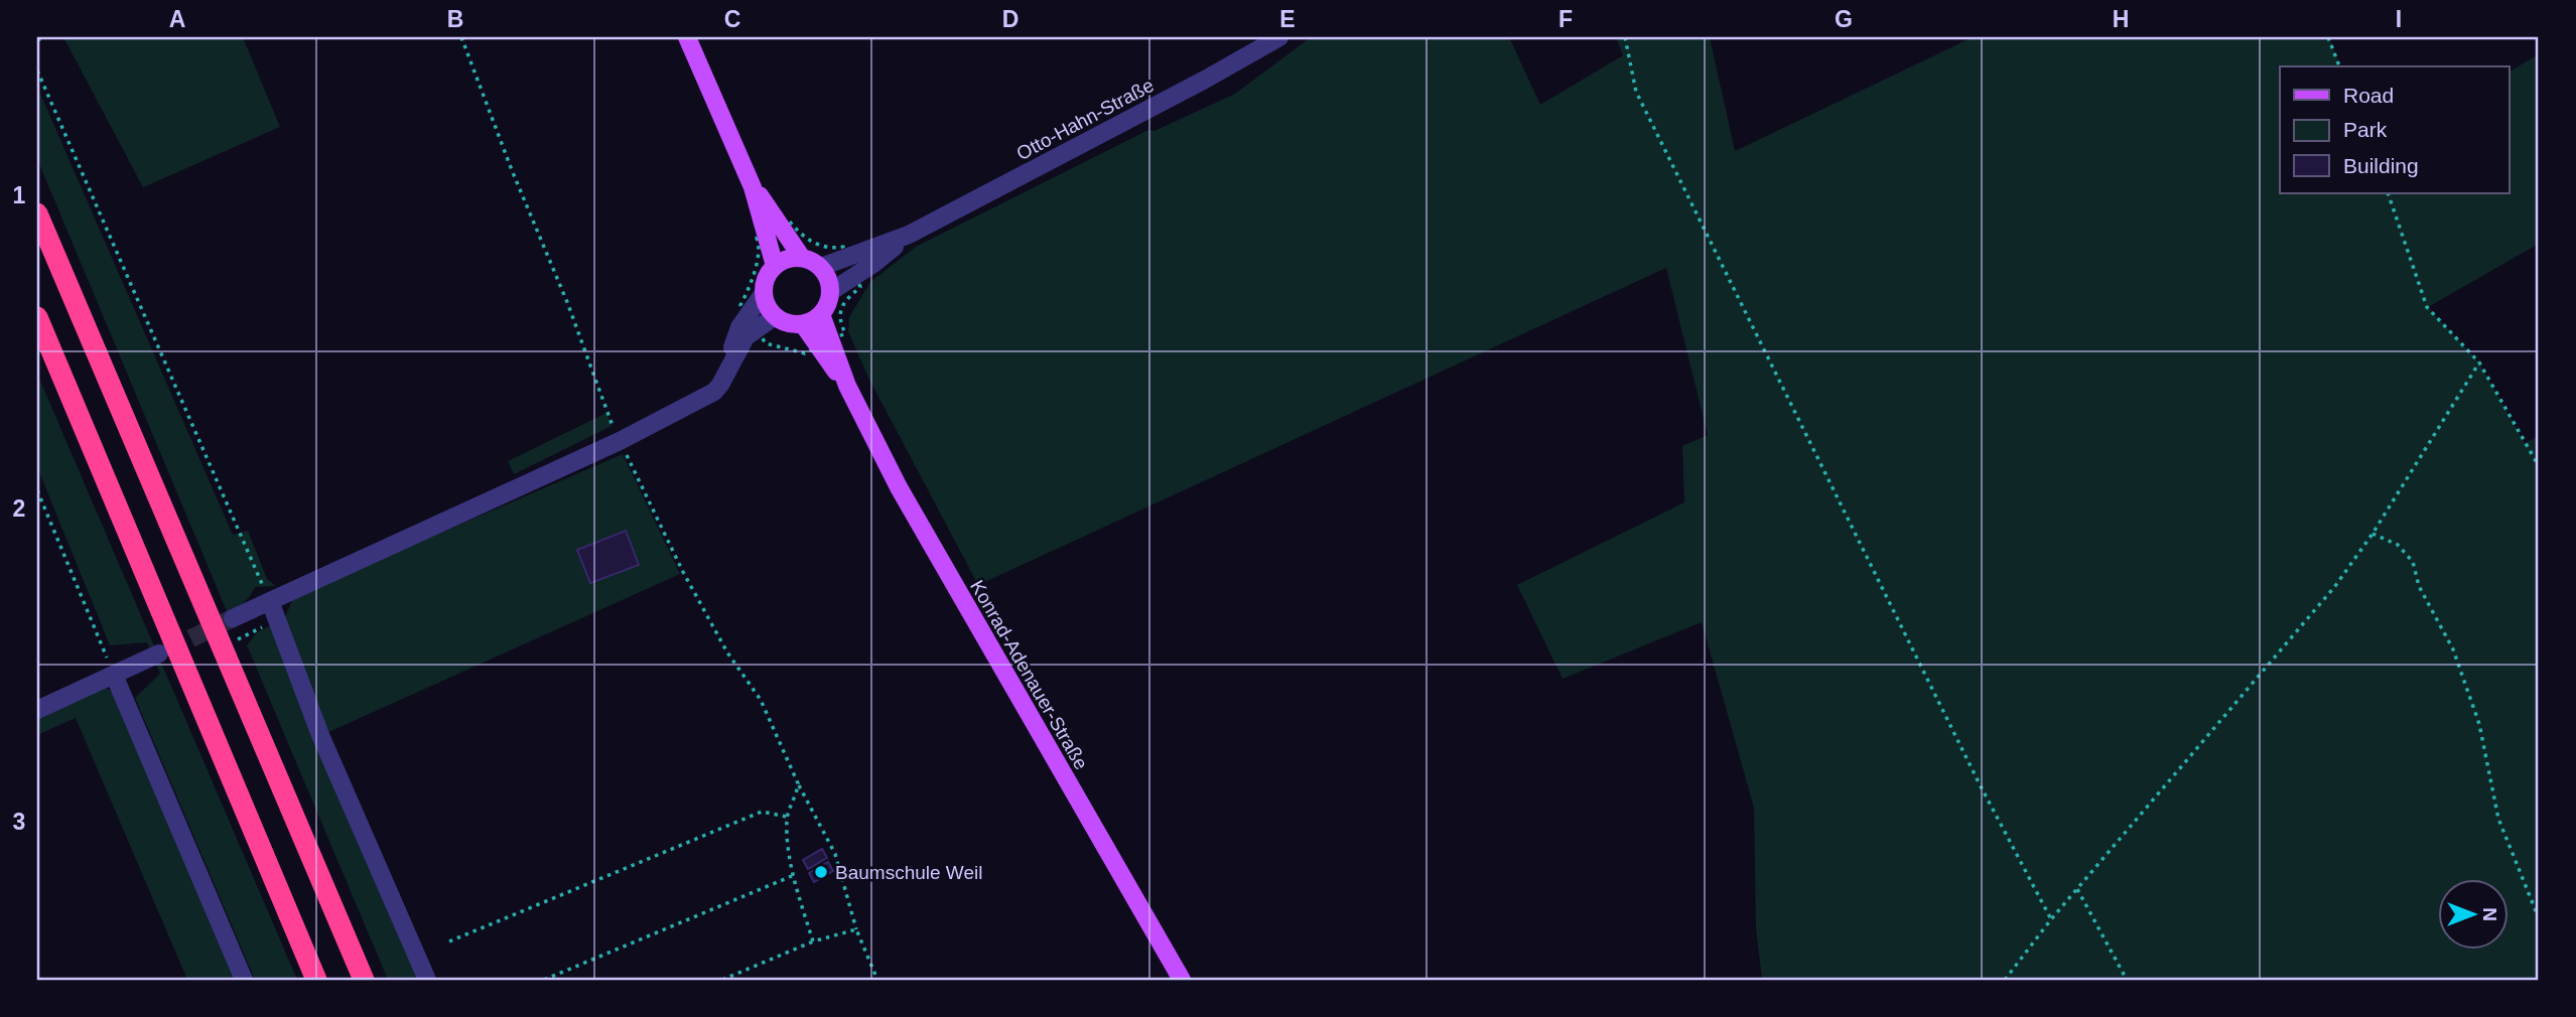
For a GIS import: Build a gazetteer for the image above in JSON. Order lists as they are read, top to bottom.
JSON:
{
  "streets": {
    "main road": ["Konrad-Adenauer-Straße"],
    "street": ["Otto-Hahn-Straße"]
  },
  "crossings": [
    ["Otto-Hahn-Straße", "Konrad-Adenauer-Straße"]
  ],
  "places": ["Baumschule Weil"],
  "legend": ["Road", "Park", "Building"],
  "north": "right",
  "grid": {
    "columns": [
      "A",
      "B",
      "C",
      "D",
      "E",
      "F",
      "G",
      "H",
      "I"
    ],
    "rows": ["1", "2", "3"]
  }
}
